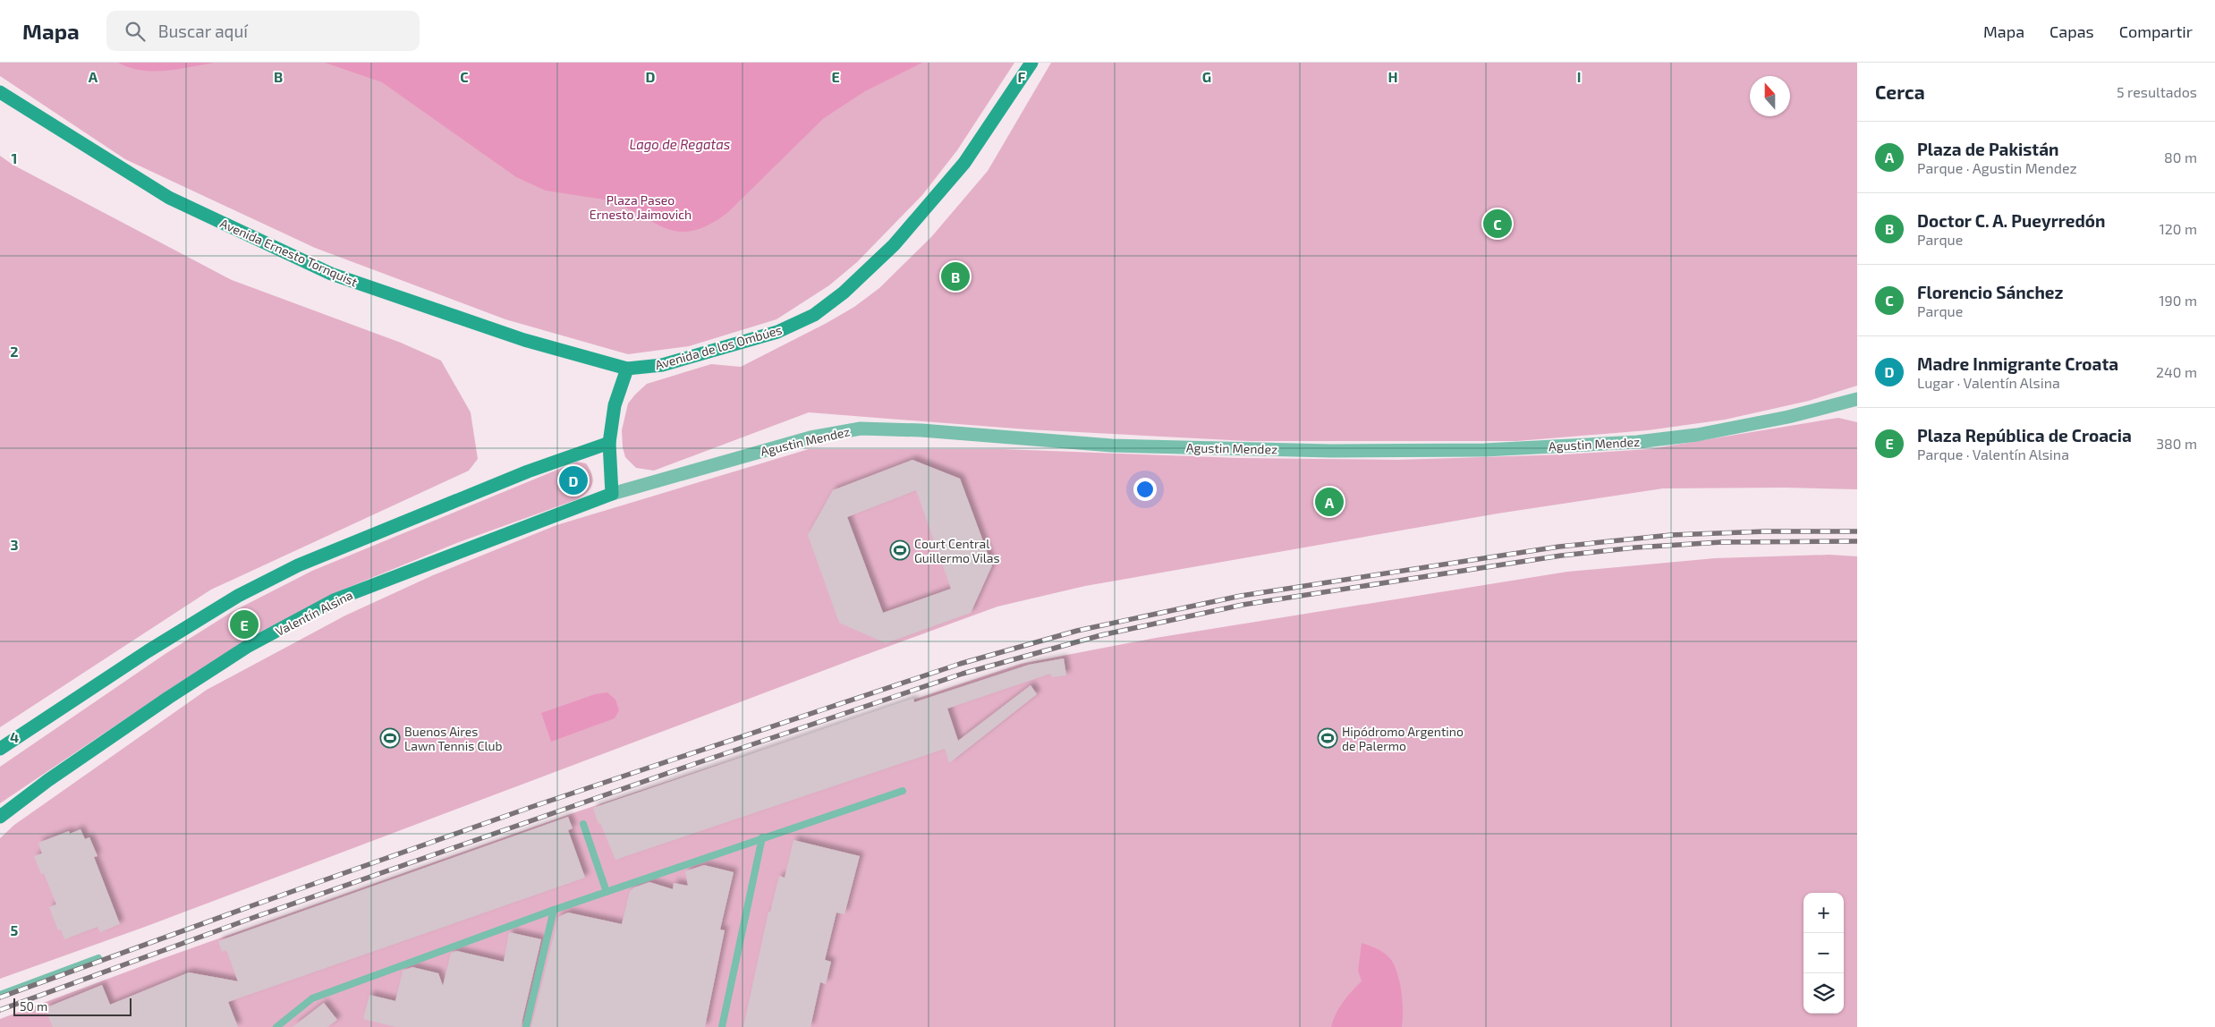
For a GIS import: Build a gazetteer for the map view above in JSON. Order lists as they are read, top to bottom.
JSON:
{
  "streets": {
    "main road": ["Avenida Ernesto Tornquist", "Avenida de los Ombúes", "Valentín Alsina"],
    "street": ["Agustin Mendez"]
  },
  "crossings": [
    ["Avenida Ernesto Tornquist", "Avenida de los Ombúes"],
    ["Agustin Mendez", "Valentín Alsina"]
  ],
  "water": ["Lago de Regatas"],
  "parks": ["Plaza Paseo Ernesto Jaimovich"],
  "places": {
    "sports": ["Court Central Guillermo Vilas", "Buenos Aires Lawn Tennis Club", "Hipódromo Argentino de Palermo"]
  },
  "scale_bar": "50 m",
  "north": "top",
  "page": {
    "header": "Mapa",
    "search": "Buscar aquí",
    "nav": ["Mapa", "Capas", "Compartir"],
    "heading": ["Cerca", "5 resultados"],
    "list": [
      {
        "mark": "A",
        "name": "Plaza de Pakistán",
        "note": "Parque · Agustin Mendez",
        "value": "80 m"
      },
      {
        "mark": "B",
        "name": "Doctor C. A. Pueyrredón",
        "note": "Parque",
        "value": "120 m"
      },
      {
        "mark": "C",
        "name": "Florencio Sánchez",
        "note": "Parque",
        "value": "190 m"
      },
      {
        "mark": "D",
        "name": "Madre Inmigrante Croata",
        "note": "Lugar · Valentín Alsina",
        "value": "240 m"
      },
      {
        "mark": "E",
        "name": "Plaza República de Croacia",
        "note": "Parque · Valentín Alsina",
        "value": "380 m"
      }
    ],
    "pins": [
      "C",
      "B",
      "D",
      "A",
      "E"
    ],
    "map_buttons": ["+", "−"],
    "scale": "50 m"
  },
  "grid": {
    "columns": [
      "A",
      "B",
      "C",
      "D",
      "E",
      "F",
      "G",
      "H",
      "I"
    ],
    "rows": [
      "1",
      "2",
      "3",
      "4",
      "5"
    ]
  }
}
